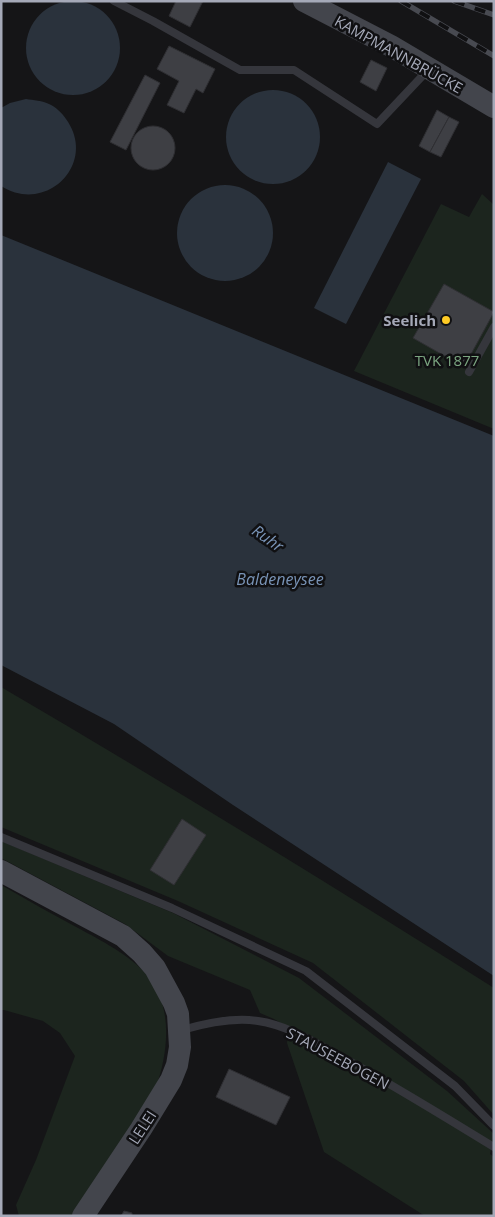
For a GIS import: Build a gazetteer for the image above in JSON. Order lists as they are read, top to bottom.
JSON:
{
  "streets": {
    "street": ["KAMPMANNBRÜCKE", "LELEI"],
    "lane": ["STAUSEEBOGEN"]
  },
  "crossings": [
    ["STAUSEEBOGEN", "LELEI"]
  ],
  "water": ["Ruhr", "Baldeneysee"],
  "parks": ["TVK 1877"],
  "places": ["Seelich"]
}
